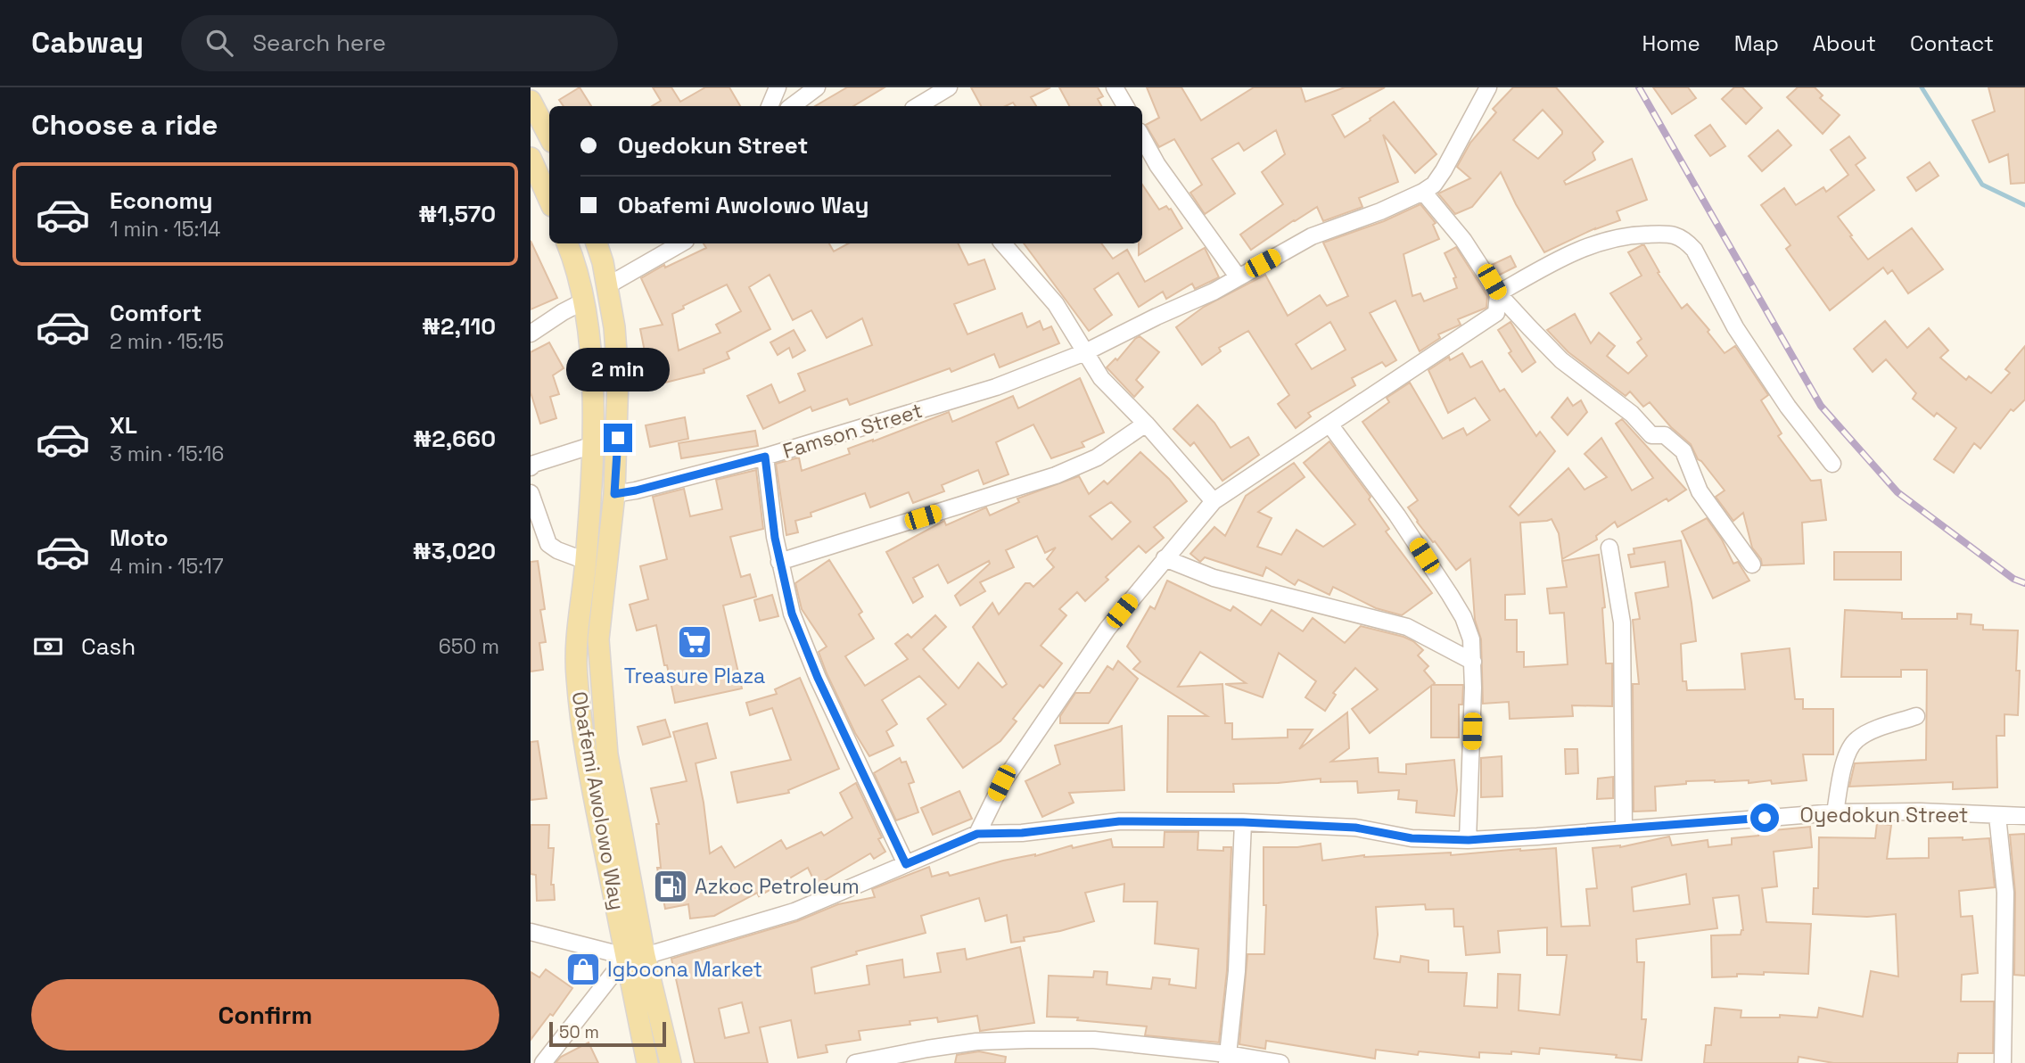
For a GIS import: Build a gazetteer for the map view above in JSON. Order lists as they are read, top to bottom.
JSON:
{
  "streets": {
    "main road": ["Obafemi Awolowo Way"],
    "street": ["Famson Street", "Oyedokun Street"]
  },
  "crossings": [
    ["Famson Street", "Obafemi Awolowo Way"],
    ["Obafemi Awolowo Way", "Oyedokun Street"]
  ],
  "places": {
    "supermarket": ["Treasure Plaza"],
    "fuel station": ["Azkoc Petroleum"],
    "shop": ["Igboona Market"]
  },
  "scale_bar": "50 m",
  "page": {
    "header": "Cabway",
    "search": "Search here",
    "nav": [
      "Home",
      "Map",
      "About",
      "Contact"
    ],
    "heading": "Choose a ride",
    "banner": ["Oyedokun Street", "Obafemi Awolowo Way"],
    "list": [
      {
        "name": "Economy",
        "note": "1 min · 15:14",
        "value": "₦1,570"
      },
      {
        "name": "Comfort",
        "note": "2 min · 15:15",
        "value": "₦2,110"
      },
      {
        "name": "XL",
        "note": "3 min · 15:16",
        "value": "₦2,660"
      },
      {
        "name": "Moto",
        "note": "4 min · 15:17",
        "value": "₦3,020"
      }
    ],
    "bubble": "2 min",
    "pay": ["Cash", "650 m"],
    "buttons": "Confirm",
    "scale": "50 m"
  }
}
